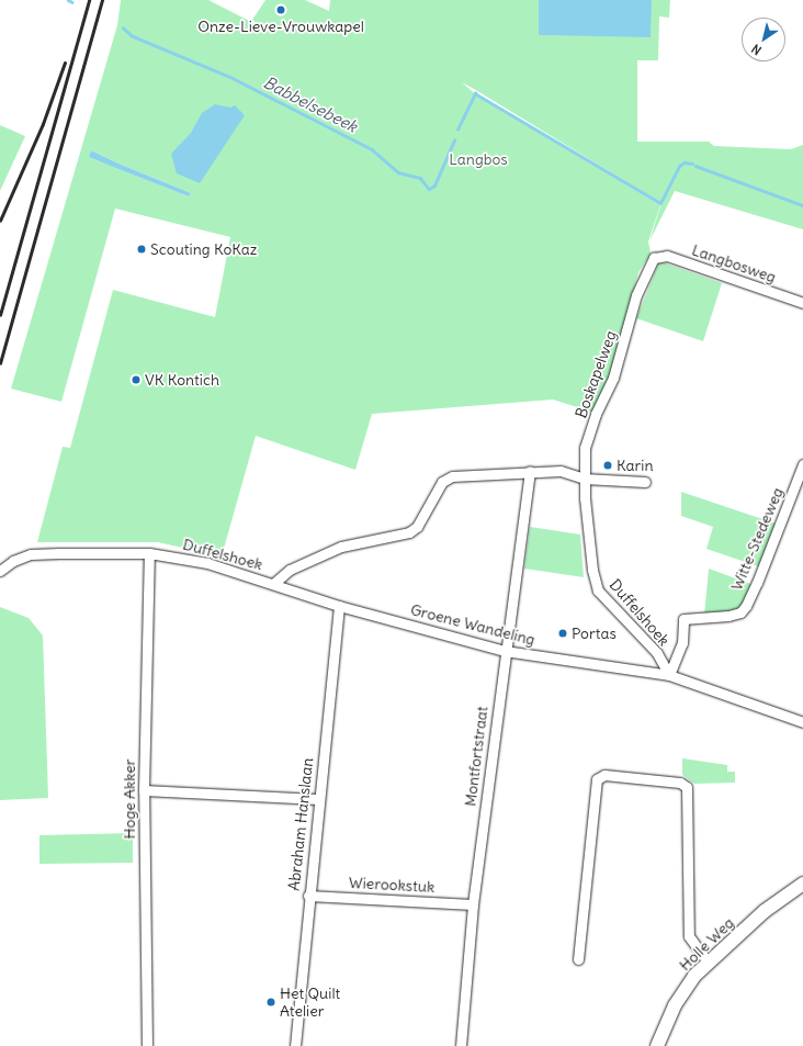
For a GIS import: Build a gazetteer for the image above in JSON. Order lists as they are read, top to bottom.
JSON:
{
  "streets": {
    "street": [
      "Langbosweg",
      "Boskapelweg",
      "Witte-Stedeweg",
      "Duffelshoek",
      "Groene Wandeling",
      "Montfortstraat",
      "Hoge Akker",
      "Abraham Hanslaan",
      "Wierookstuk",
      "Holle Weg"
    ]
  },
  "crossings": [
    ["Langbosweg", "Boskapelweg"],
    ["Boskapelweg", "Duffelshoek"],
    ["Witte-Stedeweg", "Duffelshoek"],
    ["Witte-Stedeweg", "Groene Wandeling"],
    ["Duffelshoek", "Groene Wandeling"],
    ["Duffelshoek", "Montfortstraat"],
    ["Duffelshoek", "Hoge Akker"],
    ["Groene Wandeling", "Montfortstraat"],
    ["Groene Wandeling", "Abraham Hanslaan"],
    ["Montfortstraat", "Wierookstuk"],
    ["Abraham Hanslaan", "Wierookstuk"]
  ],
  "water": ["Babbelsebeek"],
  "parks": ["Langbos"],
  "places": [
    "Onze-Lieve-Vrouwkapel",
    "Scouting KoKaz",
    "VK Kontich",
    "Karin",
    "Portas",
    "Het Quilt Atelier"
  ],
  "north": "bottom left"
}
